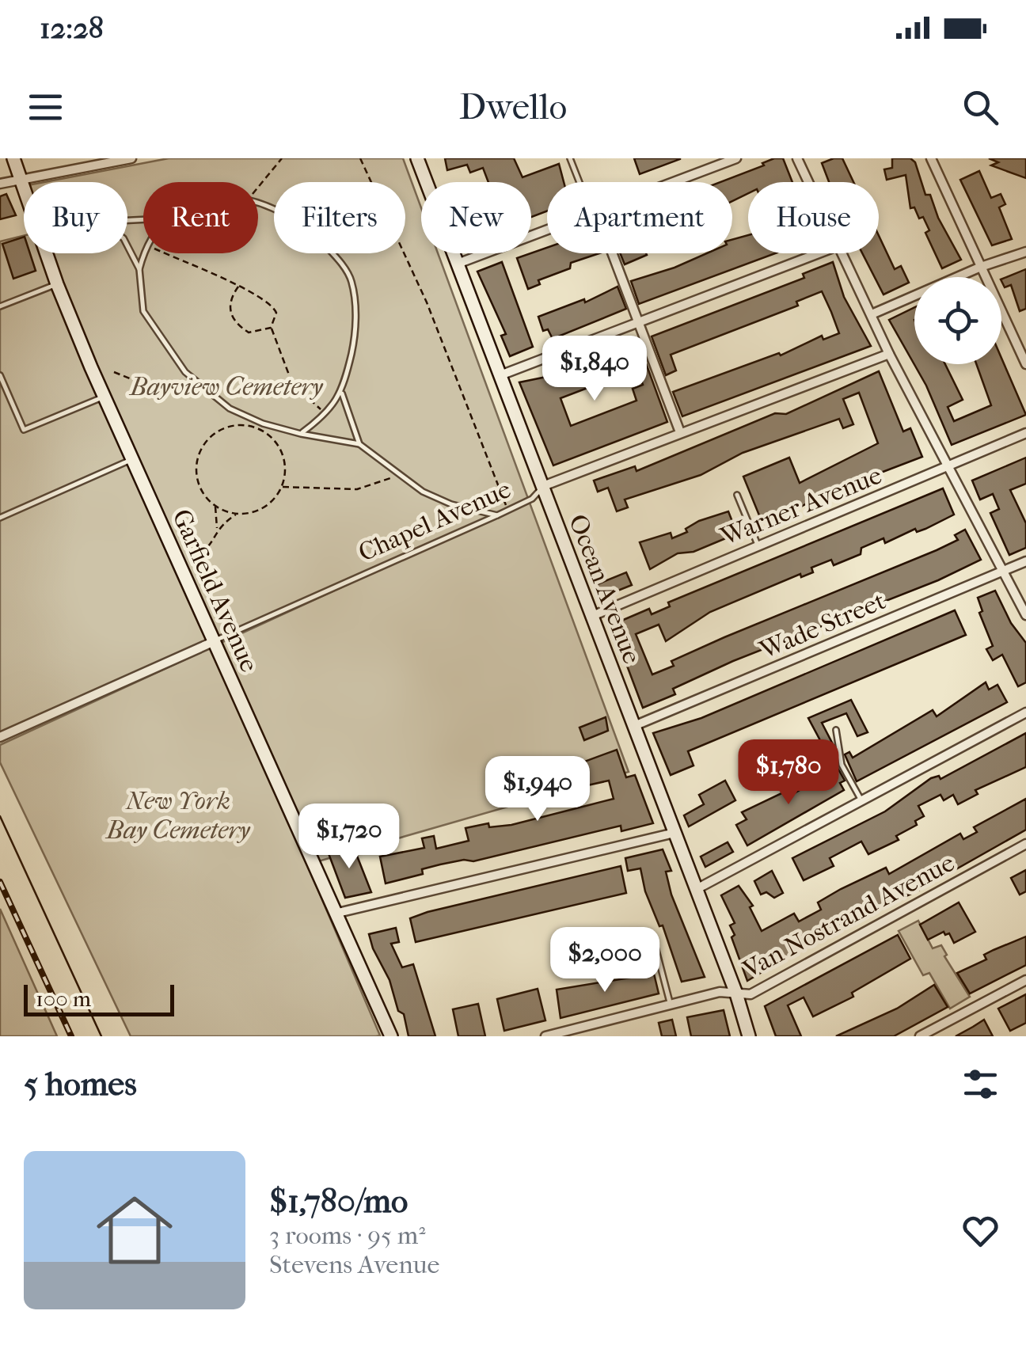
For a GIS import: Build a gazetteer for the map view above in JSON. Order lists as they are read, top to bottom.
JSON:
{
  "streets": {
    "main road": ["Ocean Avenue", "Garfield Avenue"],
    "street": [
      "Warner Avenue",
      "Chapel Avenue",
      "Wade Street",
      "Van Nostrand Avenue"
    ]
  },
  "crossings": [
    ["Warner Avenue", "Ocean Avenue"],
    ["Chapel Avenue", "Ocean Avenue"],
    ["Chapel Avenue", "Garfield Avenue"],
    ["Ocean Avenue", "Wade Street"],
    ["Ocean Avenue", "Van Nostrand Avenue"]
  ],
  "parks": ["Bayview Cemetery", "New York Bay Cemetery"],
  "scale_bar": "100 m",
  "page": {
    "status": "12:28",
    "header": "Dwello",
    "chip": [
      "Buy",
      "Rent",
      "Filters",
      "New",
      "Apartment",
      "House"
    ],
    "price": [
      "$1,840",
      "$1,780",
      "$1,940",
      "$1,720",
      "$2,000"
    ],
    "scale": "100 m",
    "heading": "5 homes",
    "list": [
      {
        "name": "$1,780/mo",
        "note": "3 rooms · 95 m² · Stevens Avenue"
      }
    ]
  }
}
